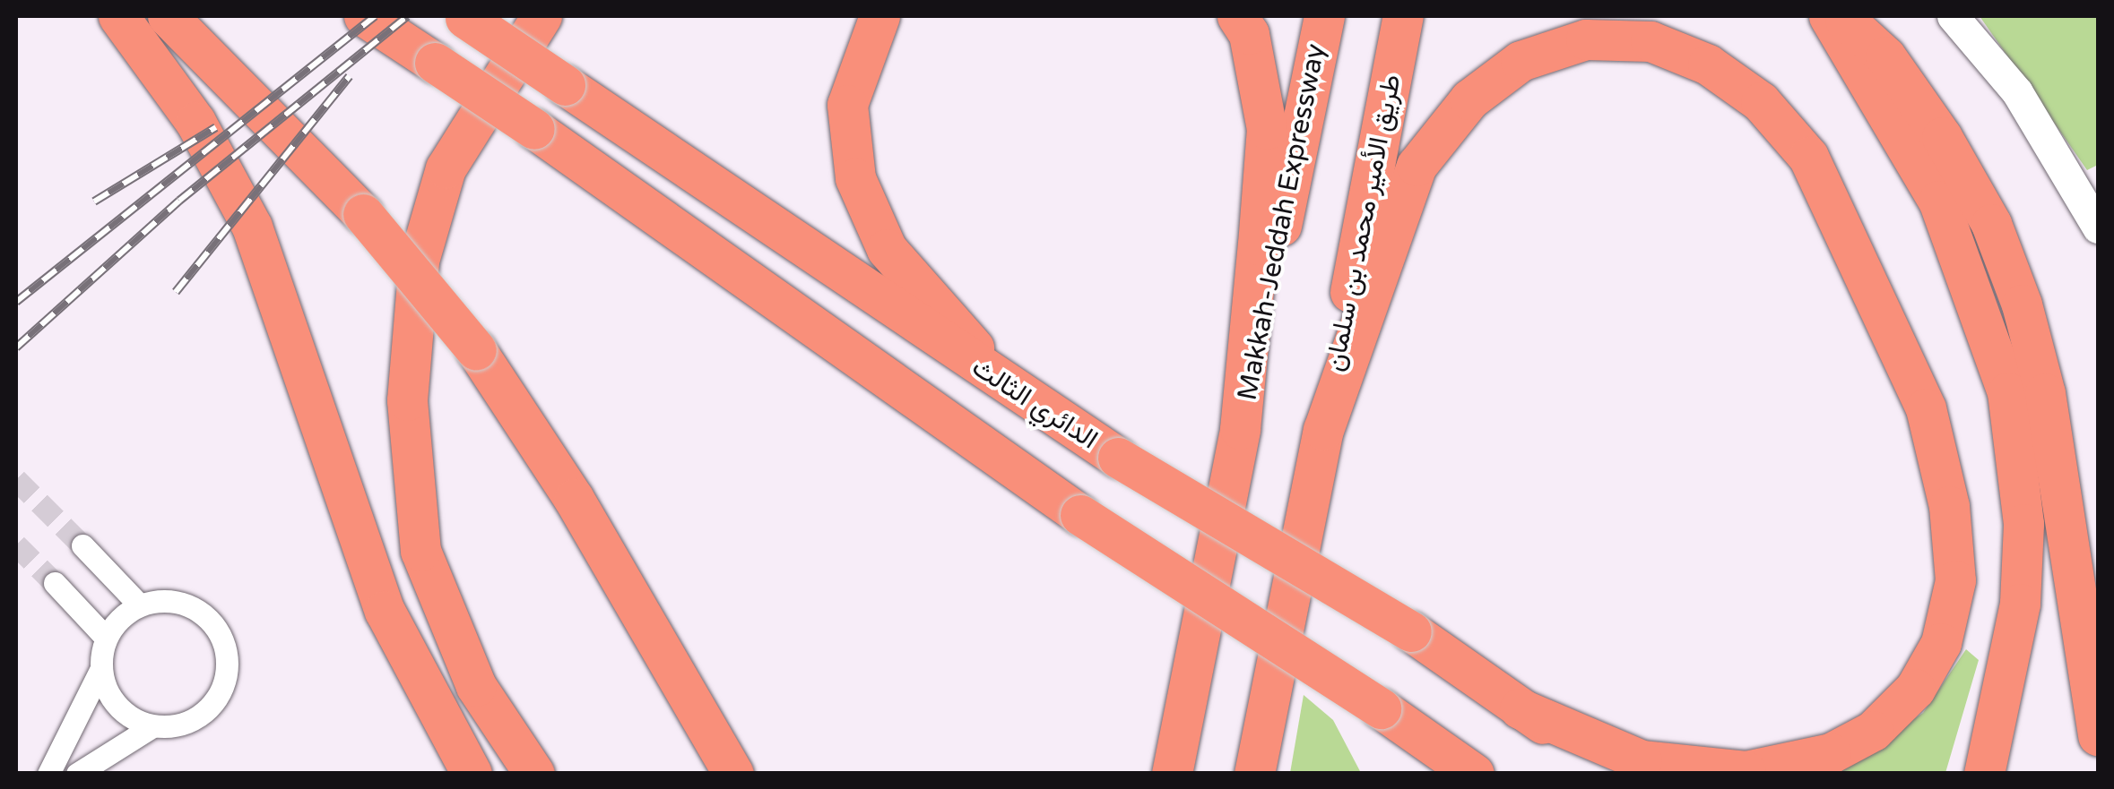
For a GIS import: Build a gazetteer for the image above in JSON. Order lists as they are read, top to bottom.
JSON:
{
  "streets": {
    "highway": ["Makkah-Jeddah Expressway", "طريق الأمير محمد بن سلمان", "الدائري الثالث"]
  }
}
